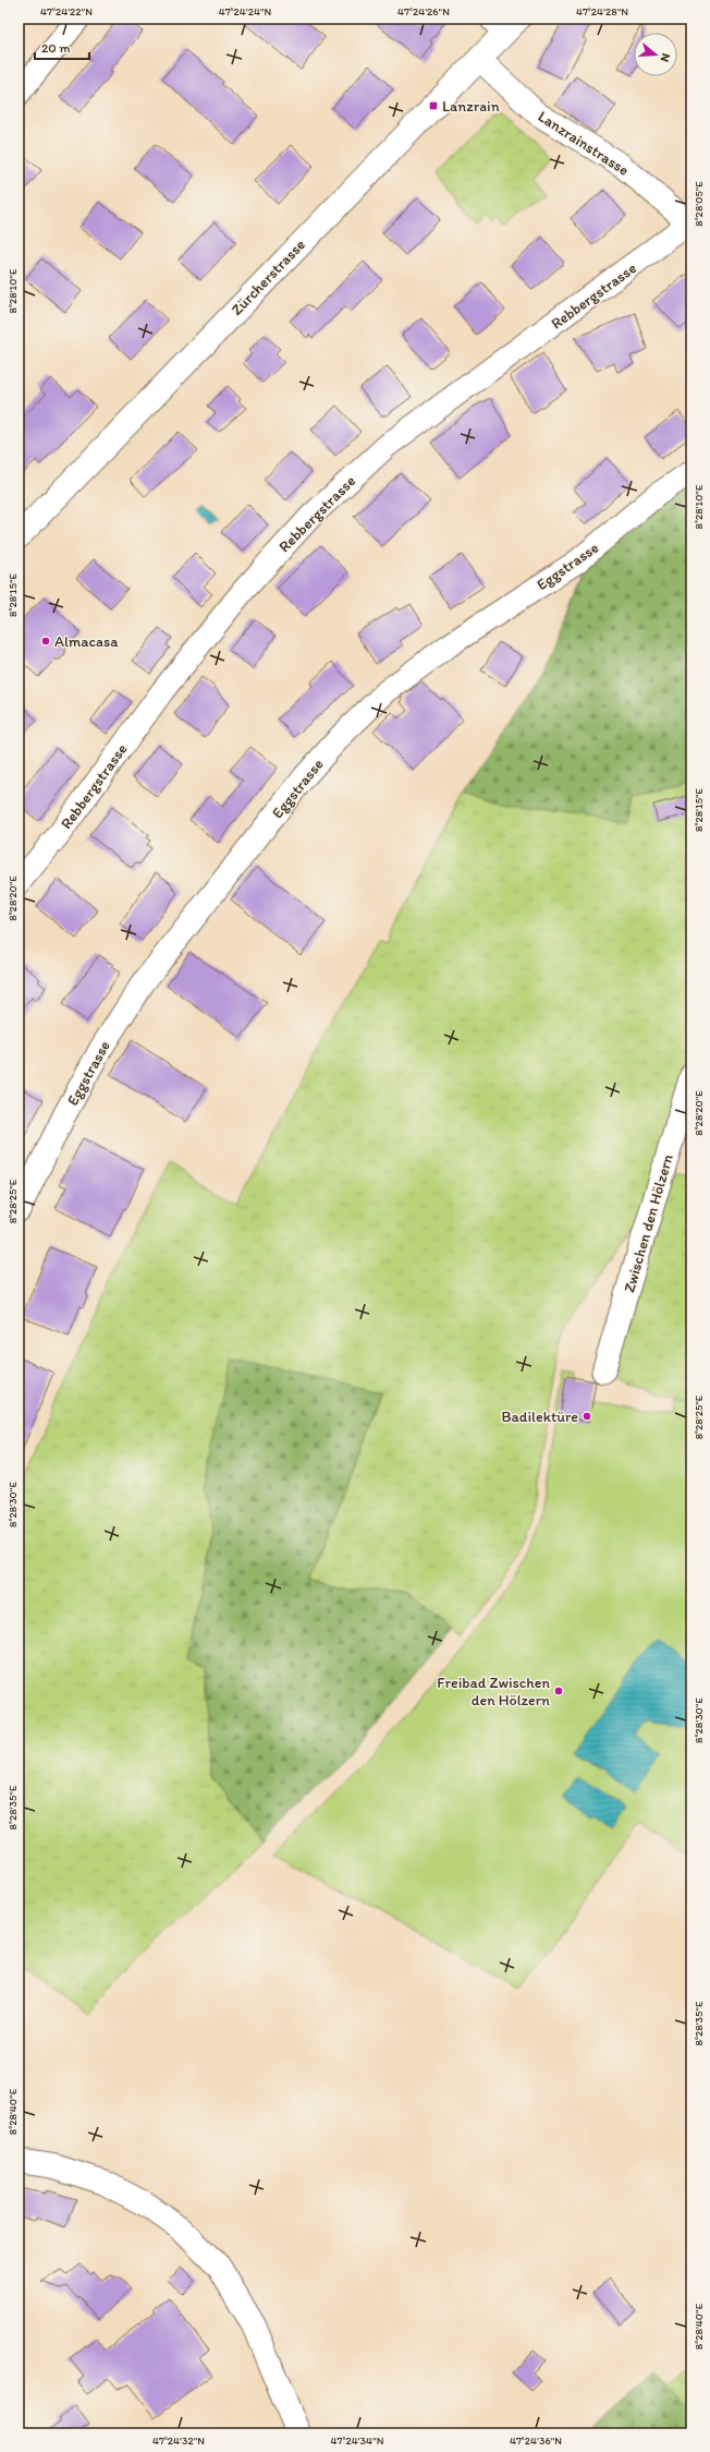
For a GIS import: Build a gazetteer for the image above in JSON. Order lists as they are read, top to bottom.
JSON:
{
  "streets": {
    "main road": ["Zürcherstrasse"],
    "street": [
      "Lanzrainstrasse",
      "Rebbergstrasse",
      "Eggstrasse",
      "Zwischen den Hölzern"
    ]
  },
  "crossings": [
    ["Lanzrainstrasse", "Zürcherstrasse"],
    ["Lanzrainstrasse", "Rebbergstrasse"]
  ],
  "places": {
    "transit": ["Lanzrain"],
    "other": ["Almacasa", "Badilektüre", "Freibad Zwischen den Hölzern"]
  },
  "scale_bar": "20 m",
  "north": "right",
  "coordinates": [
    "47°24'22\"N",
    "47°24'24\"N",
    "47°24'26\"N",
    "47°24'28\"N",
    "8°28'05\"E",
    "8°28'10\"E",
    "8°28'15\"E",
    "8°28'20\"E",
    "8°28'25\"E",
    "8°28'30\"E",
    "8°28'35\"E",
    "8°28'40\"E",
    "47°24'32\"N",
    "47°24'34\"N",
    "47°24'36\"N"
  ]
}
